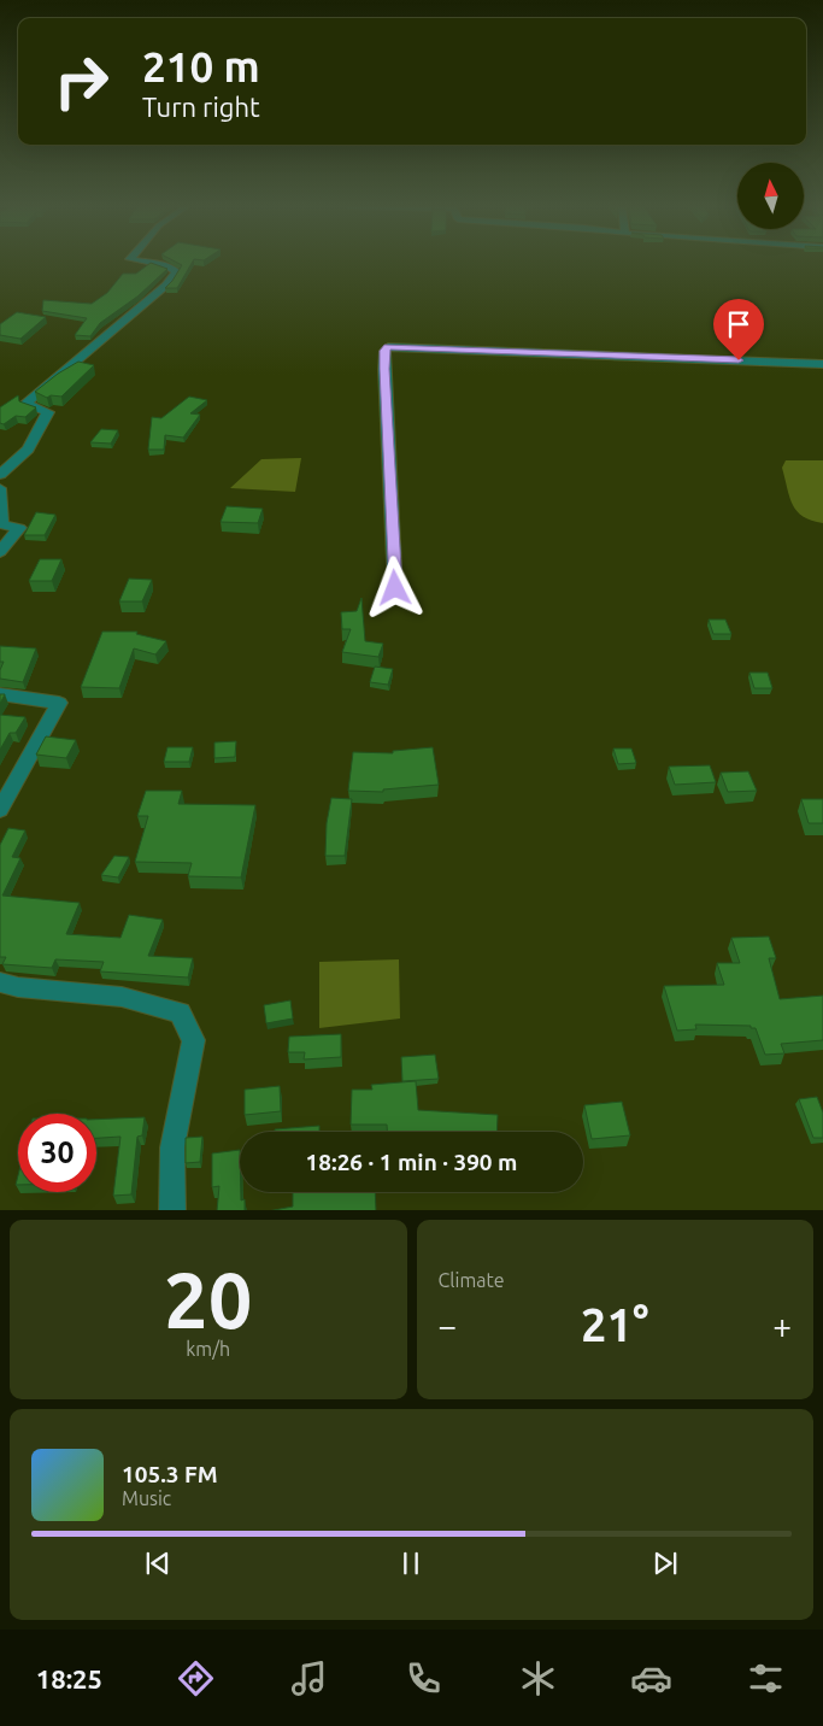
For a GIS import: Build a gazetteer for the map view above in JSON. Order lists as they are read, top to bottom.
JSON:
{
  "north": "top",
  "page": {
    "turn": ["210 m", "Turn right"],
    "limit": "30",
    "trip": "18:26 · 1 min · 390 m",
    "tile": [
      ["20", "km/h"],
      "Climate"
    ],
    "heat": ["−", "21°", "+"],
    "song": ["105.3 FM", "Music"],
    "tabs": "18:25"
  }
}
